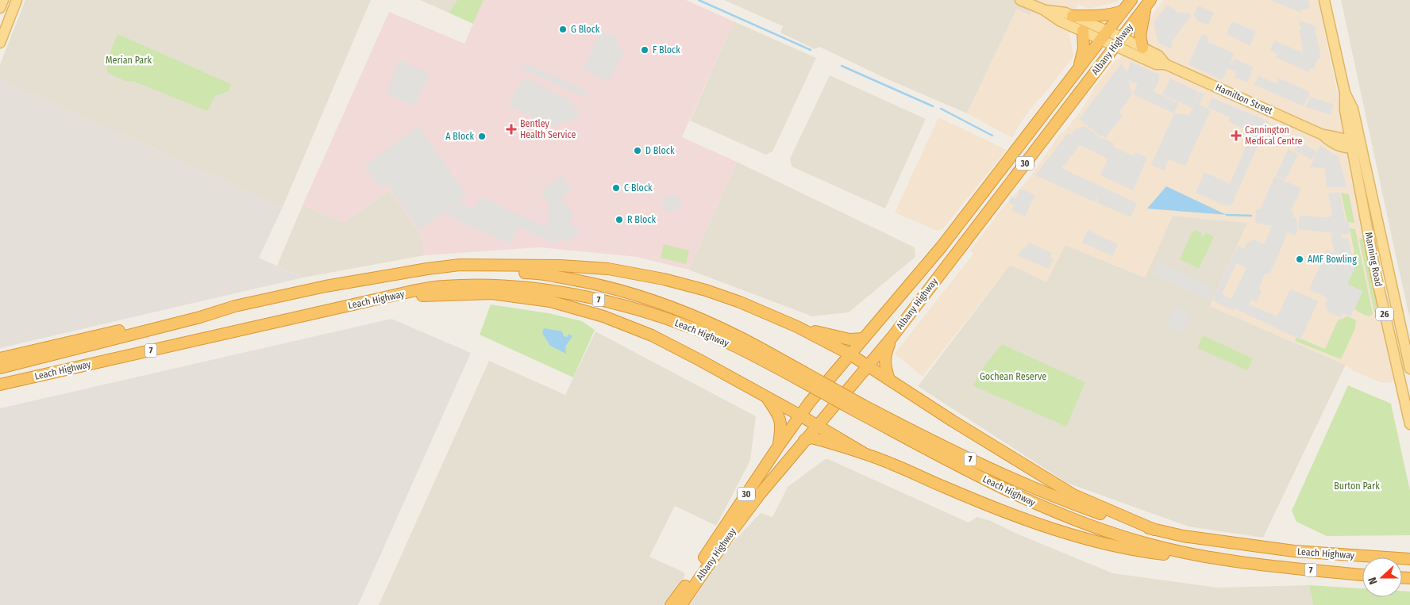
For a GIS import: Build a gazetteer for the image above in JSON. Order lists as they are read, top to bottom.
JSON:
{
  "streets": {
    "highway": [
      "Albany Highway",
      "30",
      "Leach Highway",
      "7"
    ],
    "main road": ["Hamilton Street", "Manning Road", "26"]
  },
  "crossings": [
    ["Albany Highway", "Hamilton Street"],
    ["Hamilton Street", "Manning Road"],
    ["Leach Highway", "7"]
  ],
  "parks": ["Merian Park", "Gochean Reserve", "Burton Park"],
  "places": {
    "other": [
      "G Block",
      "F Block",
      "A Block",
      "D Block",
      "C Block",
      "R Block",
      "AMF Bowling"
    ],
    "health": ["Bentley Health Service", "Cannington Medical Centre"]
  },
  "north": "left"
}
